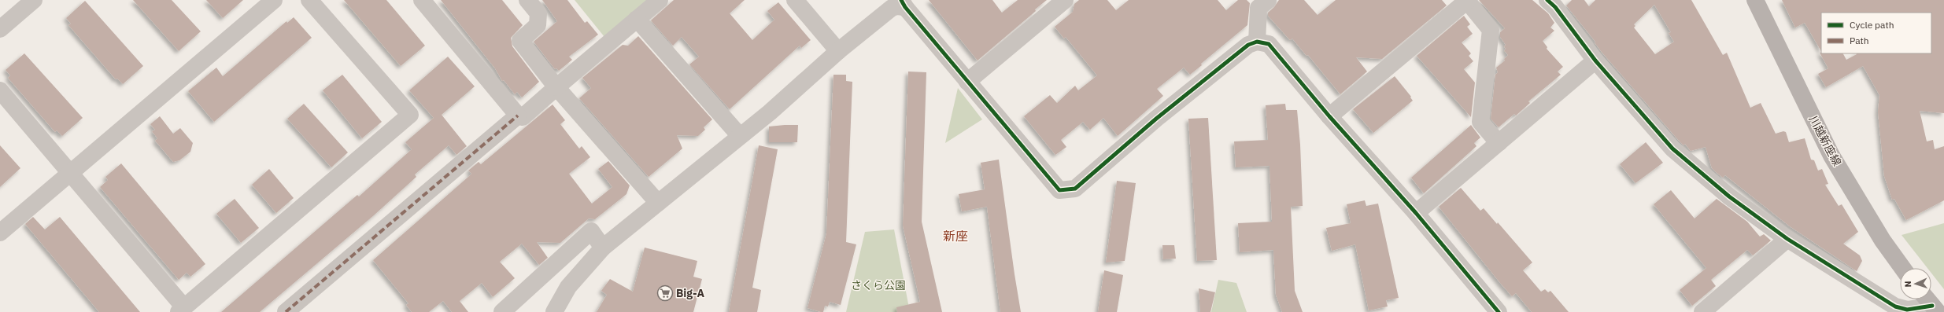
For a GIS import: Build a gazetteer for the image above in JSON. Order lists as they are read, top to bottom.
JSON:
{
  "streets": {
    "main road": ["川越新座線"]
  },
  "districts": ["新座"],
  "parks": ["さくら公園"],
  "places": {
    "supermarket": ["Big-A"]
  },
  "legend": ["Cycle path", "Path"],
  "north": "left"
}
